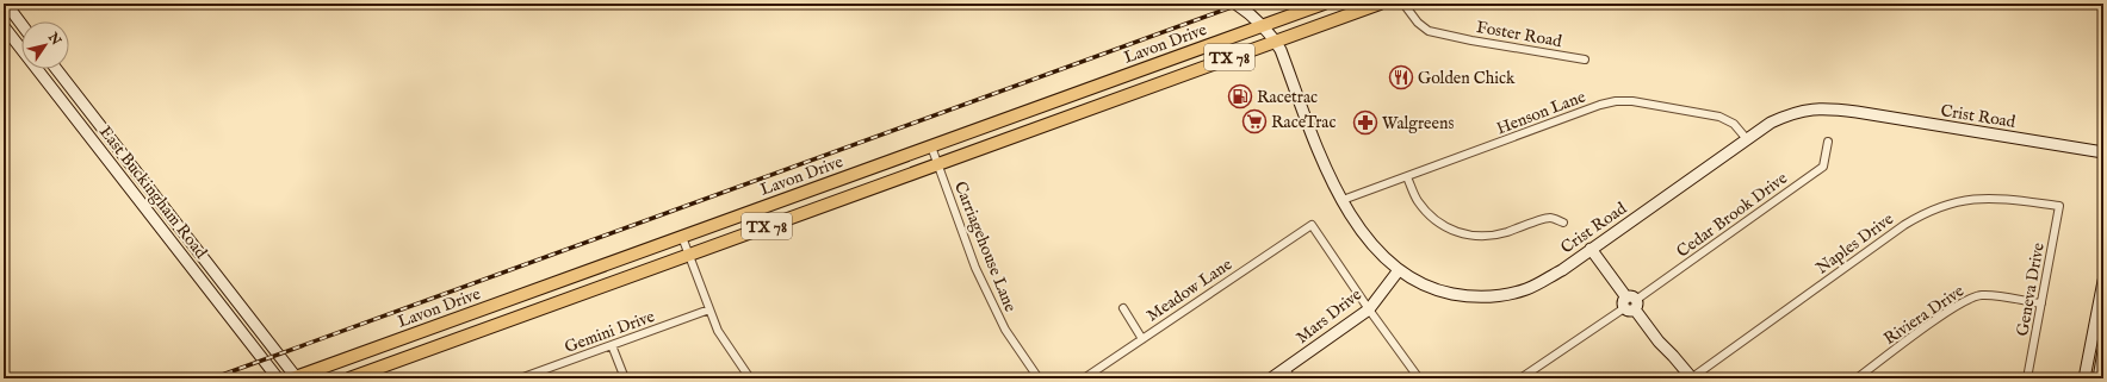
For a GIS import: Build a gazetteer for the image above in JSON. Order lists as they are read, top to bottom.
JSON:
{
  "streets": {
    "main road": ["Lavon Drive", "TX 78"],
    "street": [
      "Foster Road",
      "Henson Lane",
      "Crist Road",
      "East Buckingham Road",
      "Cedar Brook Drive",
      "Naples Drive",
      "Carriagehouse Lane",
      "Meadow Lane",
      "Geneva Drive",
      "Riviera Drive",
      "Mars Drive",
      "Gemini Drive"
    ]
  },
  "crossings": [
    ["Lavon Drive", "Crist Road"],
    ["Lavon Drive", "East Buckingham Road"],
    ["Lavon Drive", "Carriagehouse Lane"],
    ["TX 78", "Crist Road"],
    ["TX 78", "Carriagehouse Lane"],
    ["Henson Lane", "Crist Road"],
    ["Crist Road", "Mars Drive"],
    ["Naples Drive", "Geneva Drive"],
    ["Meadow Lane", "Mars Drive"],
    ["Geneva Drive", "Riviera Drive"]
  ],
  "places": {
    "restaurant": ["Golden Chick"],
    "fuel station": ["Racetrac"],
    "supermarket": ["RaceTrac"],
    "pharmacy": ["Walgreens"]
  },
  "north": "top right"
}
